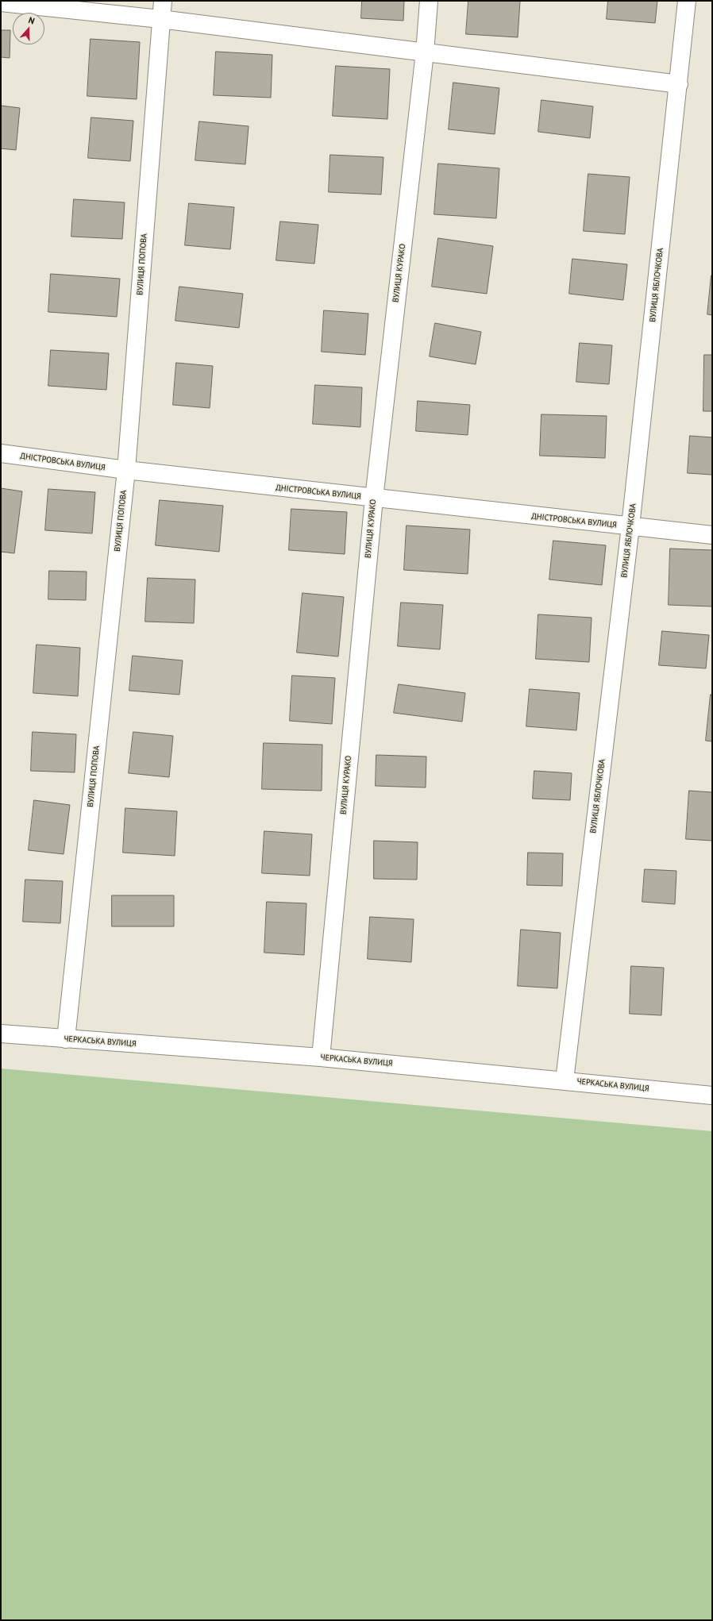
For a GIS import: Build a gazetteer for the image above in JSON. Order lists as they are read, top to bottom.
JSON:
{
  "streets": {
    "street": [
      "ВУЛИЦЯ ПОПОВА",
      "ВУЛИЦЯ КУРАКО",
      "ВУЛИЦЯ ЯБЛОЧКОВА",
      "ДНІСТРОВСЬКА ВУЛИЦЯ",
      "ЧЕРКАСЬКА ВУЛИЦЯ"
    ]
  },
  "crossings": [
    ["ВУЛИЦЯ ПОПОВА", "ДНІСТРОВСЬКА ВУЛИЦЯ"],
    ["ВУЛИЦЯ ПОПОВА", "ЧЕРКАСЬКА ВУЛИЦЯ"],
    ["ВУЛИЦЯ КУРАКО", "ДНІСТРОВСЬКА ВУЛИЦЯ"],
    ["ВУЛИЦЯ КУРАКО", "ЧЕРКАСЬКА ВУЛИЦЯ"],
    ["ВУЛИЦЯ ЯБЛОЧКОВА", "ДНІСТРОВСЬКА ВУЛИЦЯ"],
    ["ВУЛИЦЯ ЯБЛОЧКОВА", "ЧЕРКАСЬКА ВУЛИЦЯ"]
  ],
  "north": "top"
}
